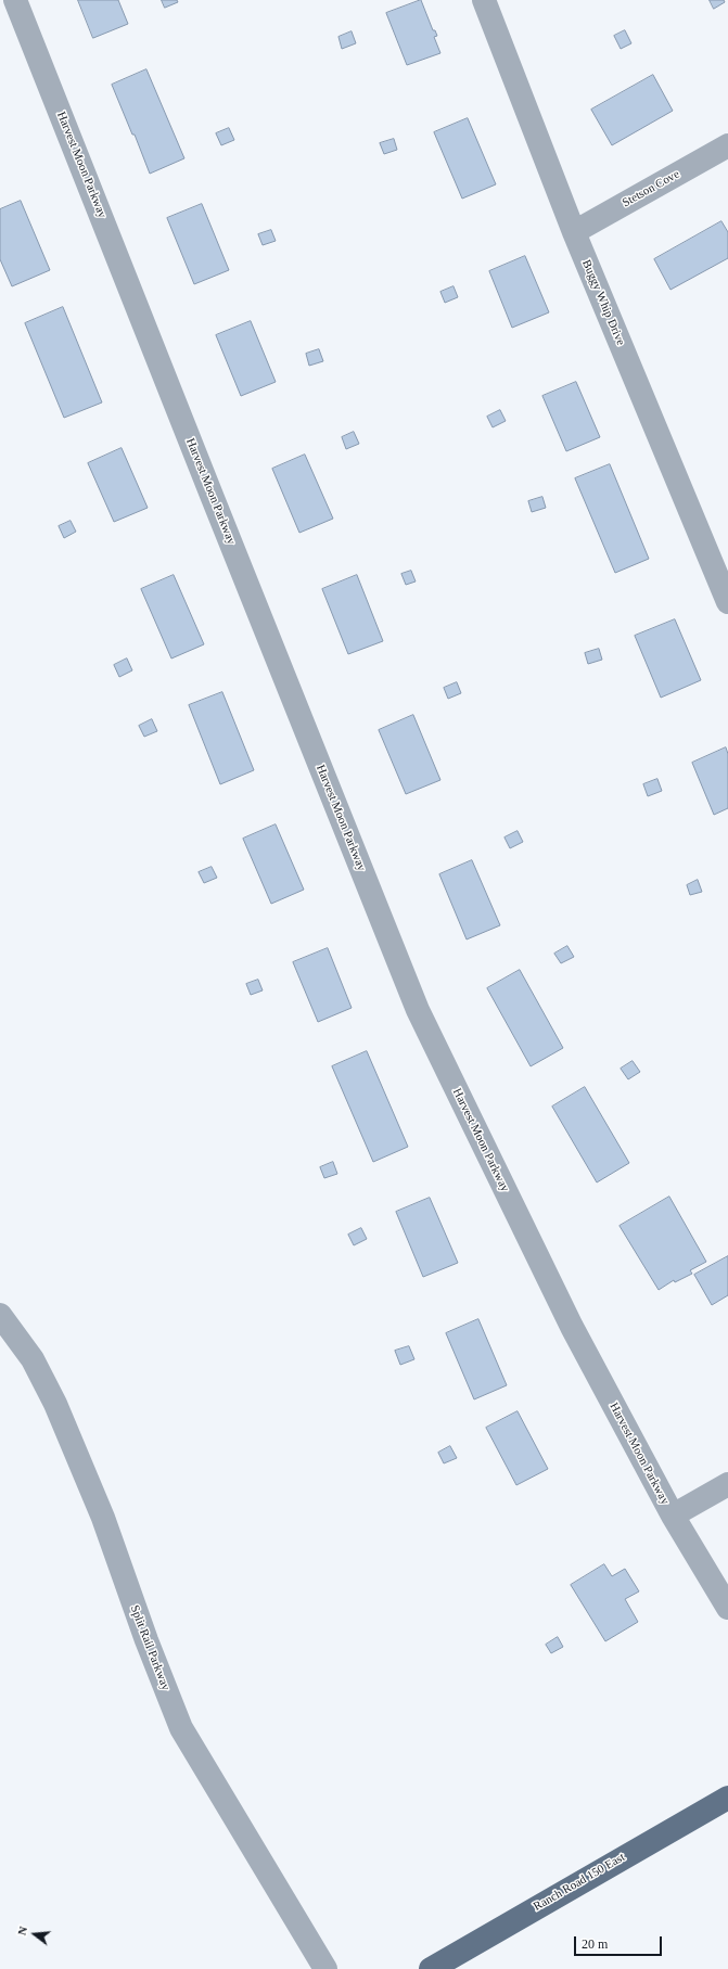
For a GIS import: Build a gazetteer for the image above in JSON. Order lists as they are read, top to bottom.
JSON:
{
  "streets": {
    "main road": ["Ranch Road 150 East"],
    "street": [
      "Harvest Moon Parkway",
      "Stetson Cove",
      "Buggy Whip Drive",
      "Split Rail Parkway"
    ]
  },
  "crossings": [
    ["Stetson Cove", "Buggy Whip Drive"]
  ],
  "scale_bar": "20 m",
  "north": "left"
}
